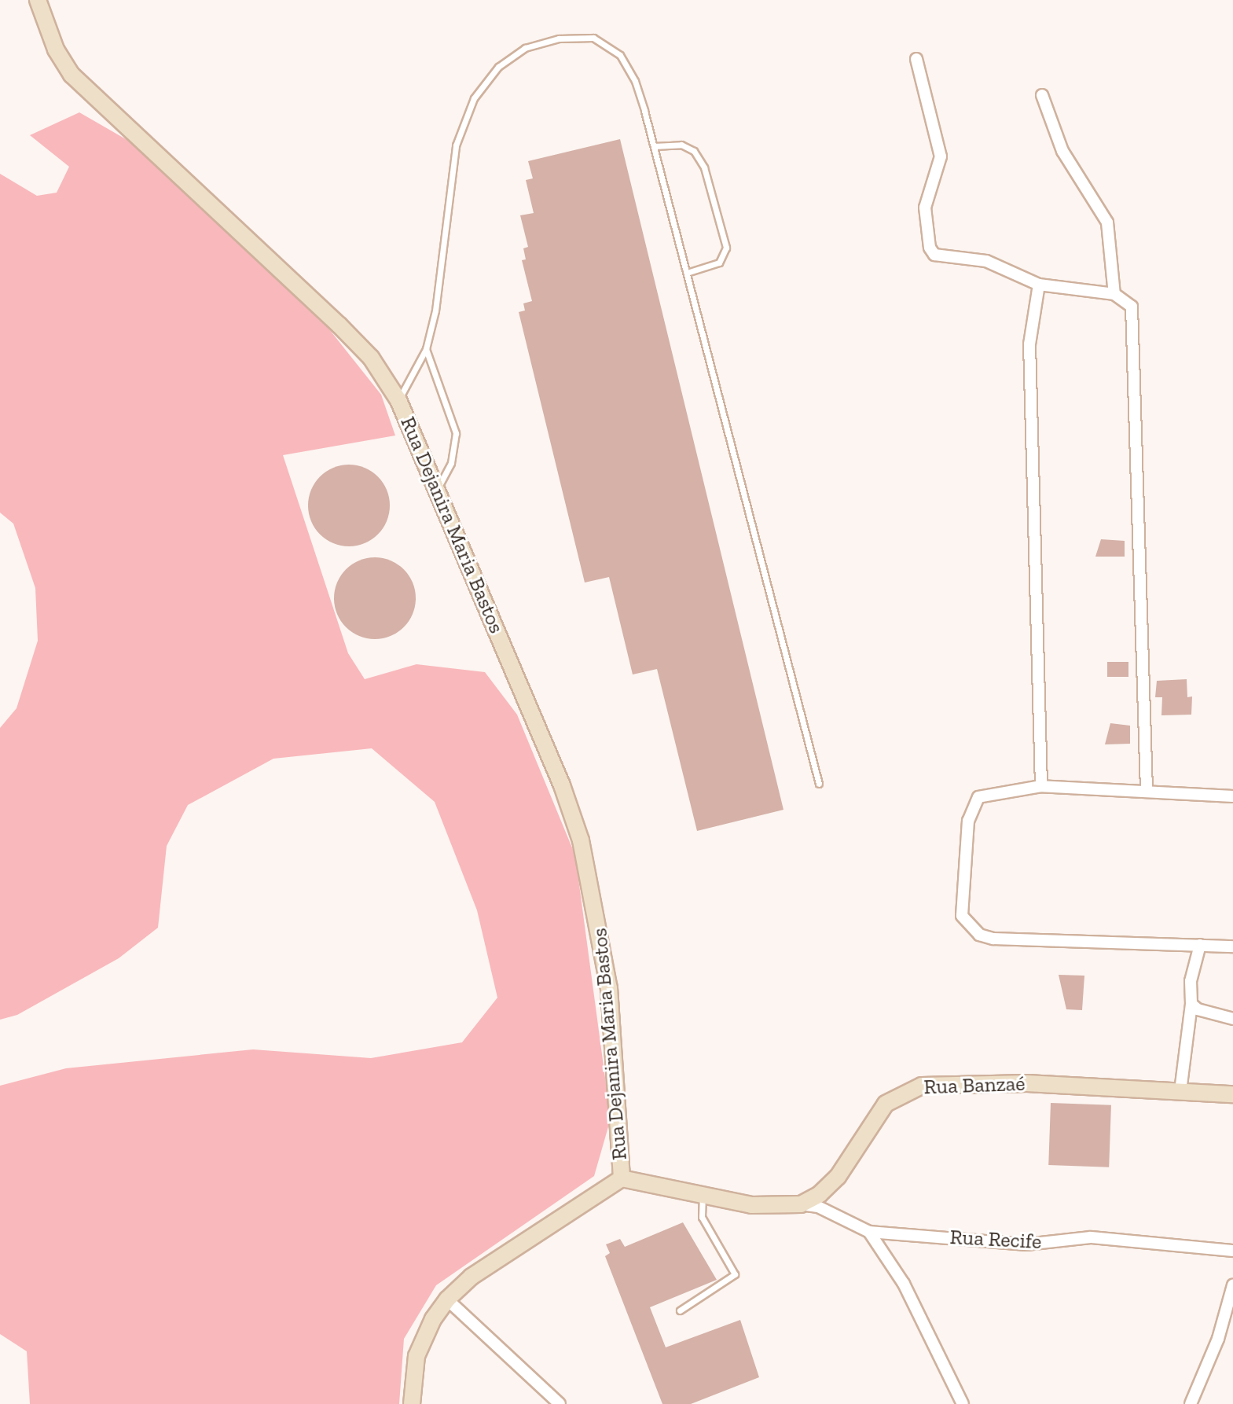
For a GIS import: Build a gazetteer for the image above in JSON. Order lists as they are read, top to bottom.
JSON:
{
  "streets": {
    "main road": ["Rua Dejanira Maria Bastos", "Rua Banzaé"],
    "street": ["Rua Recife"]
  },
  "crossings": [
    ["Rua Banzaé", "Rua Recife"]
  ]
}
